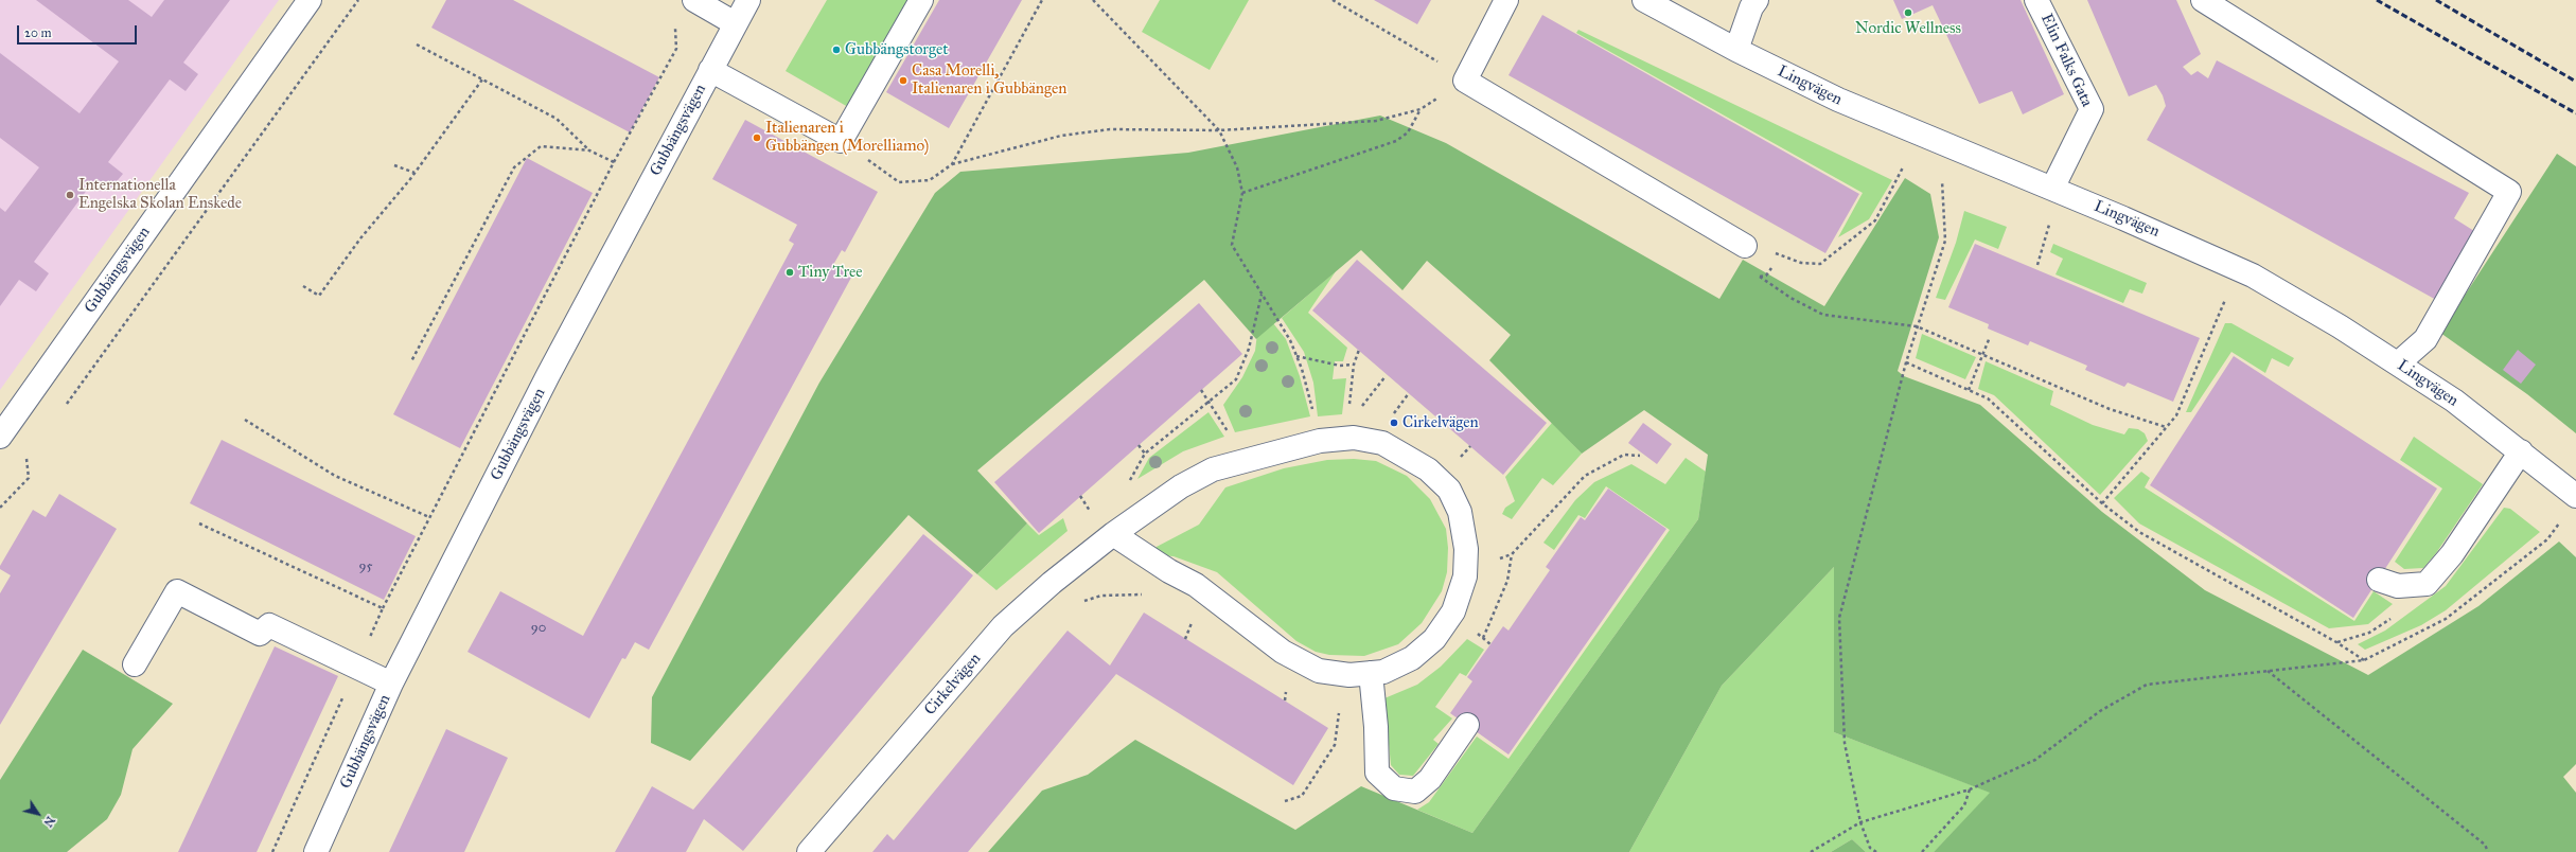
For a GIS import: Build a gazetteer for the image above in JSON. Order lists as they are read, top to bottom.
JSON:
{
  "streets": {
    "street": [
      "Elin Falks Gata",
      "Lingvägen",
      "Gubbängsvägen",
      "Cirkelvägen"
    ]
  },
  "crossings": [
    ["Elin Falks Gata", "Lingvägen"]
  ],
  "places": [
    "Nordic Wellness",
    "Gubbängstorget",
    "Casa Morelli, Italienaren i Gubbängen",
    "Italienaren i Gubbängen (Morelliamo)",
    "Internationella Engelska Skolan Enskede",
    "Tiny Tree",
    "Cirkelvägen"
  ],
  "house_numbers": ["95", "90"],
  "scale_bar": "20 m",
  "north": "bottom right"
}
